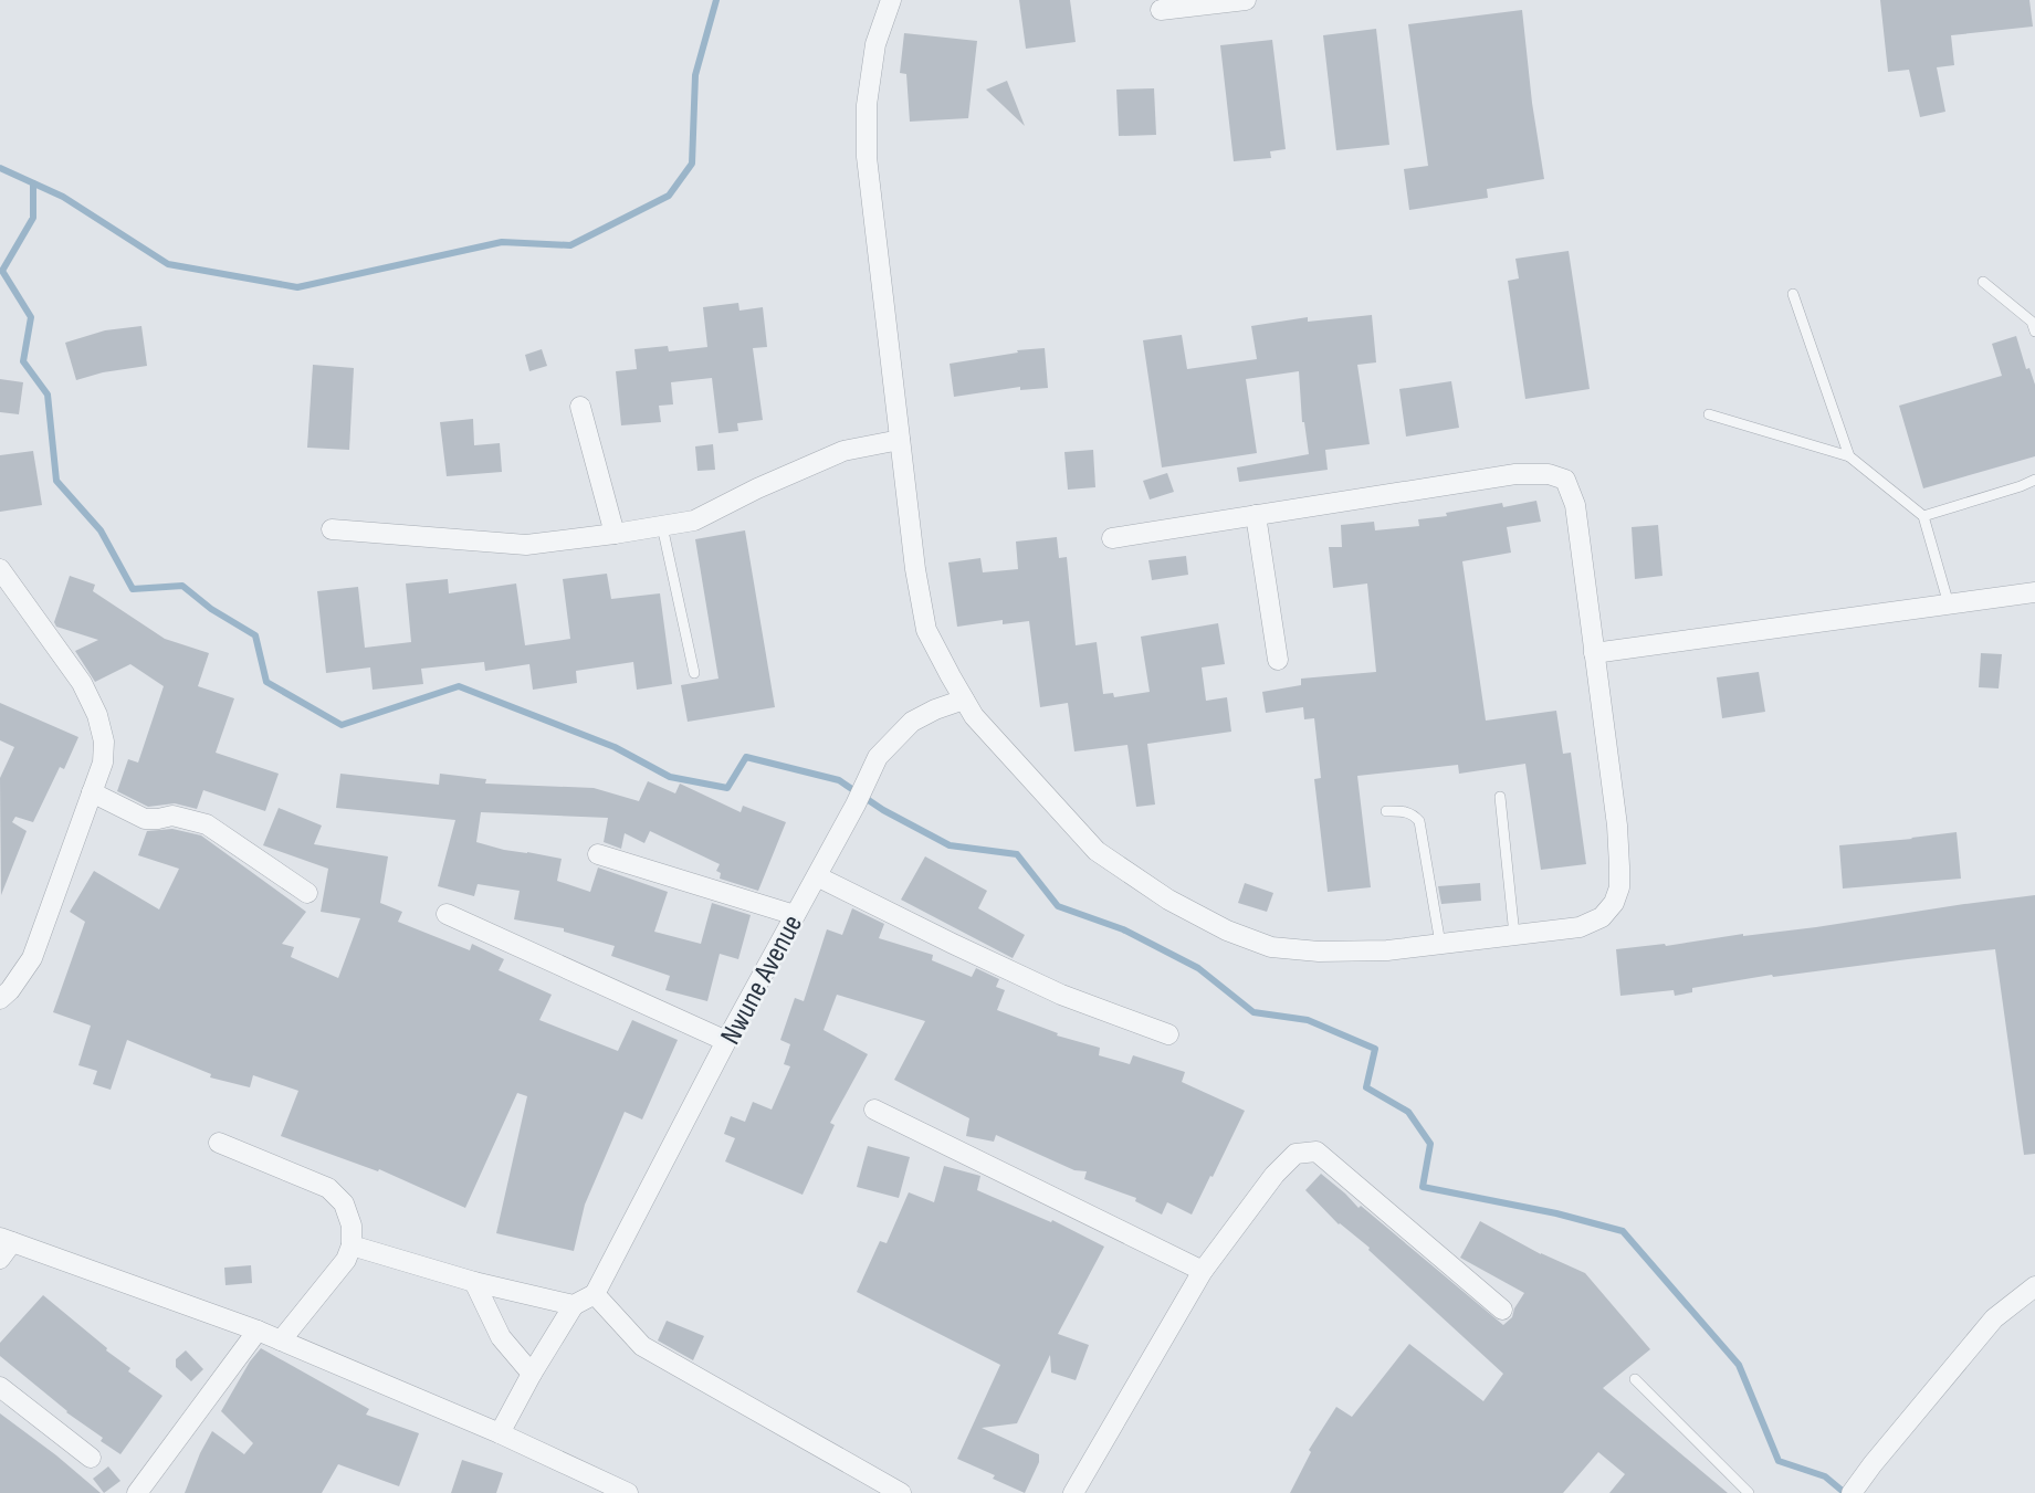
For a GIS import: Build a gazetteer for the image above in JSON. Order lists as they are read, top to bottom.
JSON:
{
  "streets": {
    "street": ["Nwune Avenue"]
  }
}
